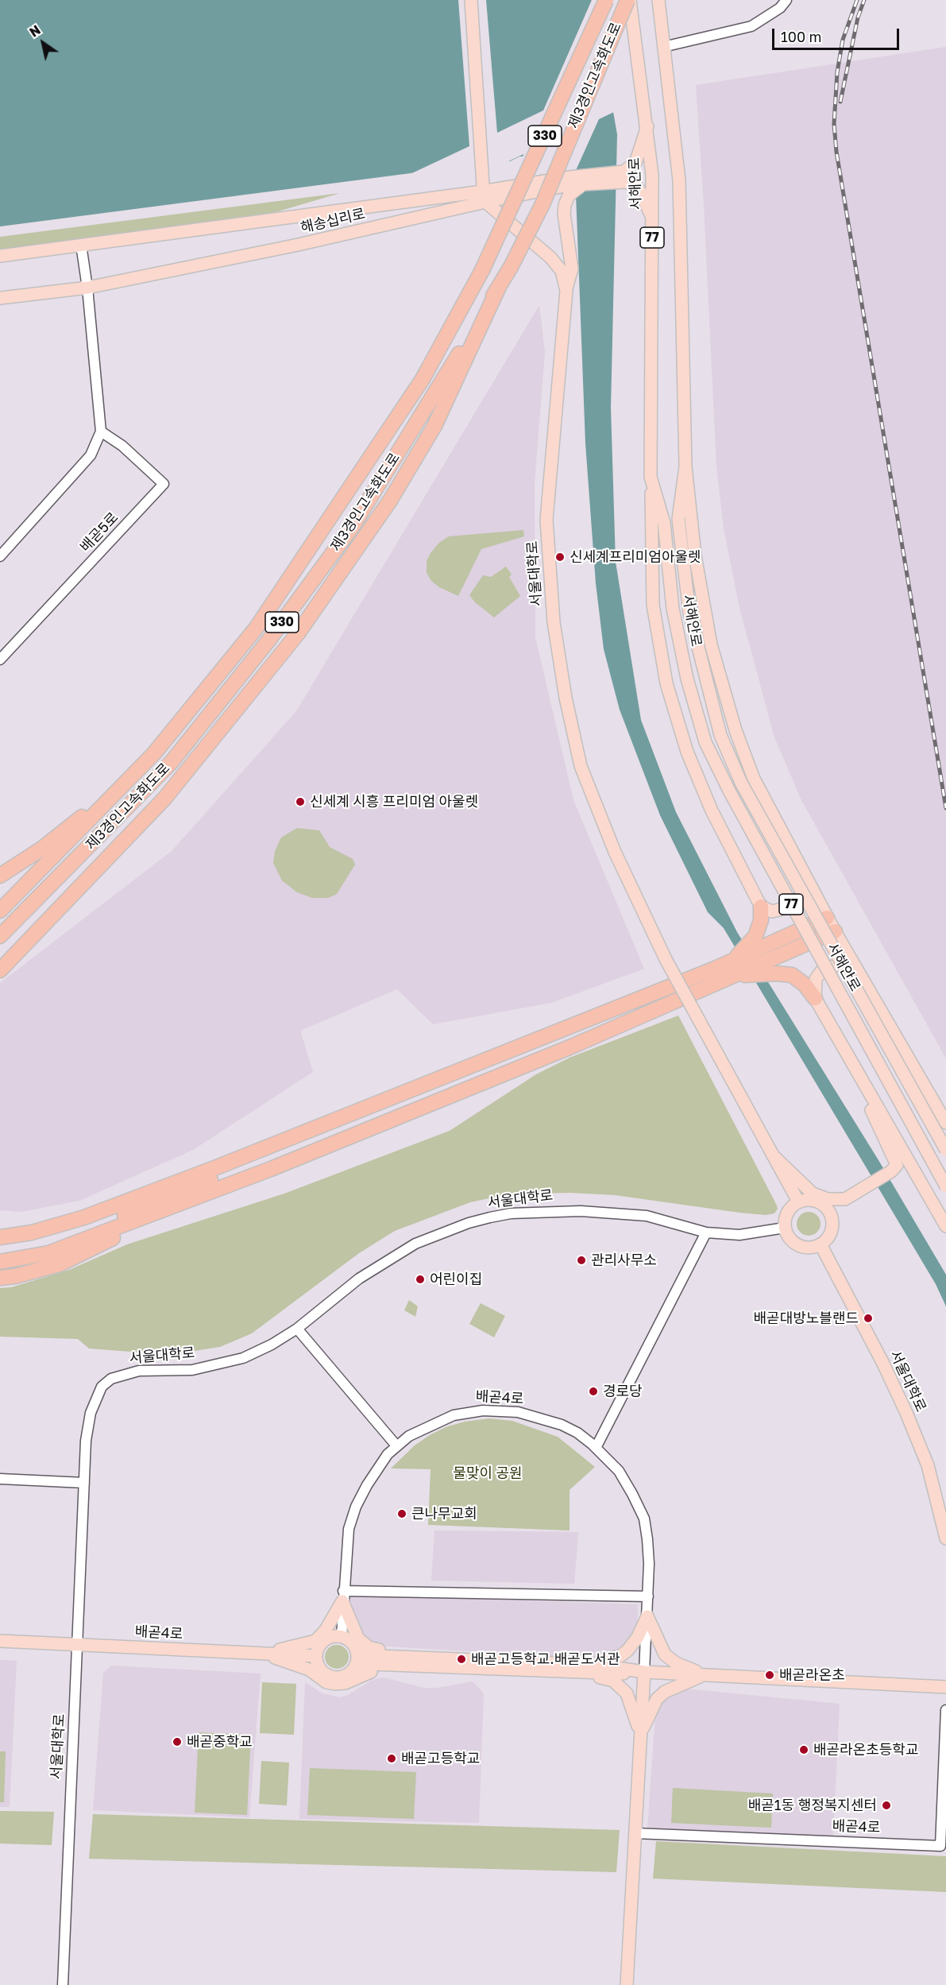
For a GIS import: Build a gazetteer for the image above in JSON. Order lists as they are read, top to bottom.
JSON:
{
  "streets": {
    "highway": ["제3경인고속화도로", "330"],
    "main road": [
      "서해안로",
      "해송십리로",
      "77",
      "서울대학로",
      "배곧4로"
    ],
    "street": ["배곧5로"]
  },
  "crossings": [
    ["제3경인고속화도로", "서해안로"],
    ["서해안로", "해송십리로"],
    ["해송십리로", "서울대학로"],
    ["서울대학로", "배곧4로"]
  ],
  "parks": ["물맞이 공원"],
  "places": [
    "신세계프리미엄아울렛",
    "신세계 시흥 프리미엄 아울렛",
    "관리사무소",
    "어린이집",
    "배곧대방노블랜드",
    "경로당",
    "큰나무교회",
    "배곧고등학교.배곧도서관",
    "배곧라온초",
    "배곧중학교",
    "배곧라온초등학교",
    "배곧고등학교",
    "배곧1동 행정복지센터"
  ],
  "scale_bar": "100 m",
  "north": "top left"
}
